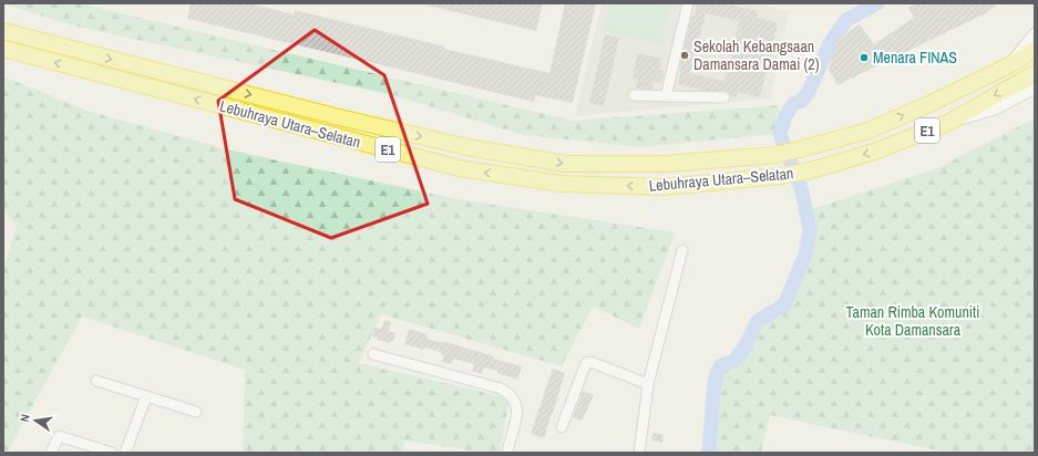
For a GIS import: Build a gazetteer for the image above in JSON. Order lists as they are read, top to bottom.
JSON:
{
  "streets": {
    "highway": ["Lebuhraya Utara–Selatan", "E1"]
  },
  "parks": ["Taman Rimba Komuniti Kota Damansara"],
  "places": ["Sekolah Kebangsaan Damansara Damai (2)", "Menara FINAS"],
  "north": "left"
}
